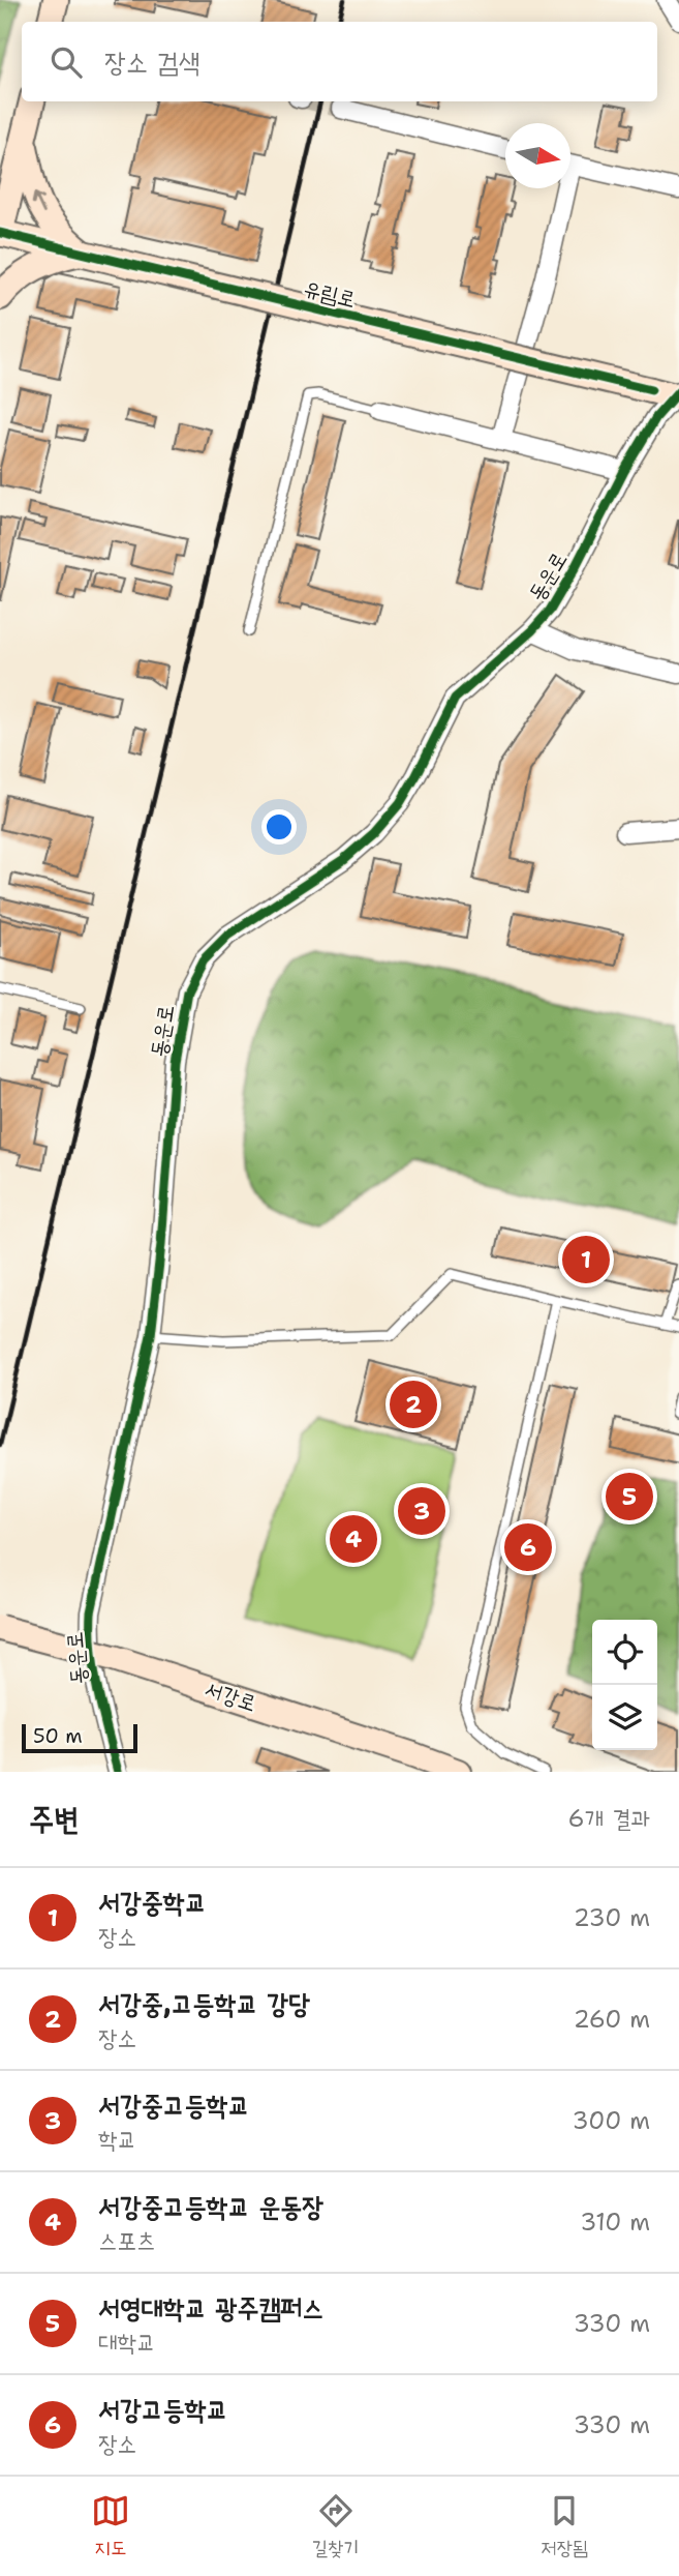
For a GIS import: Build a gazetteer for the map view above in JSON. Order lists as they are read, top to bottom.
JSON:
{
  "streets": {
    "street": ["유림로", "동운로", "서강로"]
  },
  "crossings": [
    ["유림로", "동운로"]
  ],
  "scale_bar": "50 m",
  "north": "right",
  "page": {
    "search": "장소 검색",
    "pins": [
      "1",
      "2",
      "5",
      "3",
      "4",
      "6"
    ],
    "scale": "50 m",
    "heading": ["주변", "6개 결과"],
    "list": [
      {
        "mark": "1",
        "name": "서강중학교",
        "note": "장소",
        "value": "230 m"
      },
      {
        "mark": "2",
        "name": "서강중,고등학교 강당",
        "note": "장소",
        "value": "260 m"
      },
      {
        "mark": "3",
        "name": "서강중고등학교",
        "note": "학교",
        "value": "300 m"
      },
      {
        "mark": "4",
        "name": "서강중고등학교 운동장",
        "note": "스포츠",
        "value": "310 m"
      },
      {
        "mark": "5",
        "name": "서영대학교 광주캠퍼스",
        "note": "대학교",
        "value": "330 m"
      },
      {
        "mark": "6",
        "name": "서강고등학교",
        "note": "장소",
        "value": "330 m"
      }
    ],
    "nav": ["지도", "길찾기", "저장됨"]
  }
}
